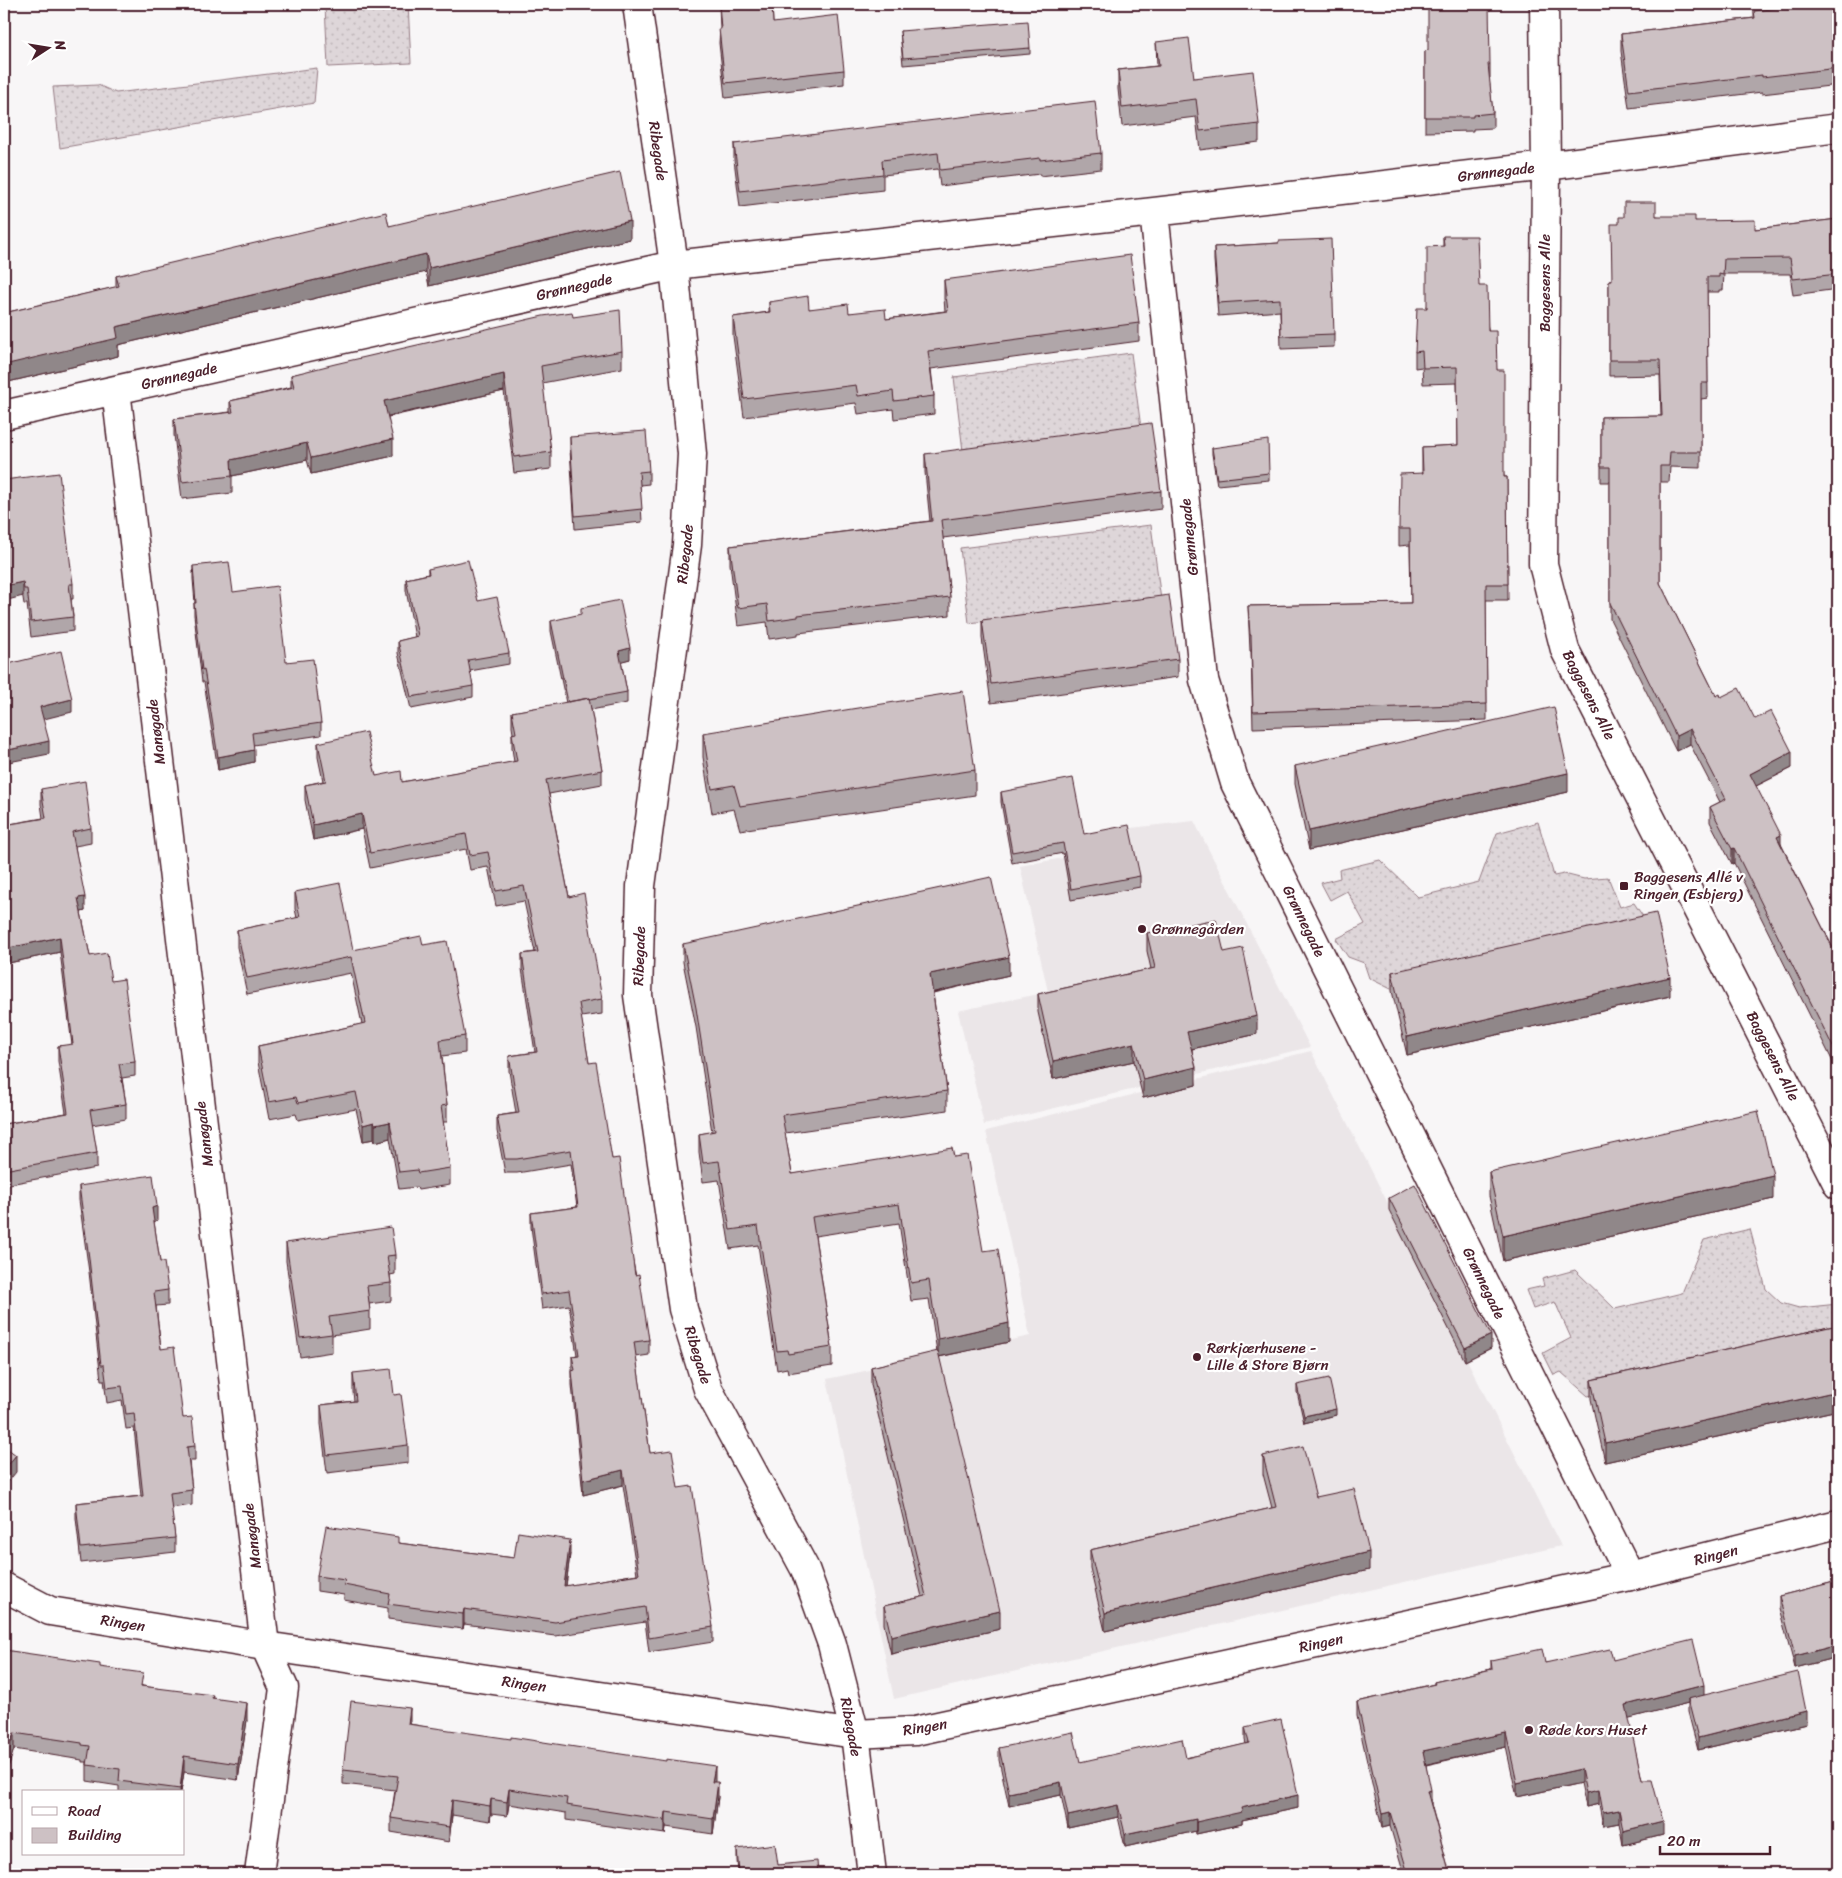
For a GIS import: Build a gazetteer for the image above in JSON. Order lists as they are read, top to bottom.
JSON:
{
  "streets": {
    "street": [
      "Ribegade",
      "Grønnegade",
      "Baggesens Alle",
      "Manøgade",
      "Ringen"
    ]
  },
  "crossings": [
    ["Ribegade", "Grønnegade"],
    ["Ribegade", "Ringen"],
    ["Grønnegade", "Baggesens Alle"],
    ["Grønnegade", "Manøgade"],
    ["Grønnegade", "Ringen"],
    ["Manøgade", "Ringen"]
  ],
  "places": {
    "transit": ["Baggesens Allé v Ringen (Esbjerg)"],
    "other": ["Grønnegården", "Rørkjærhusene - Lille & Store Bjørn", "Røde kors Huset"]
  },
  "legend": ["Road", "Building"],
  "scale_bar": "20 m",
  "north": "right"
}
